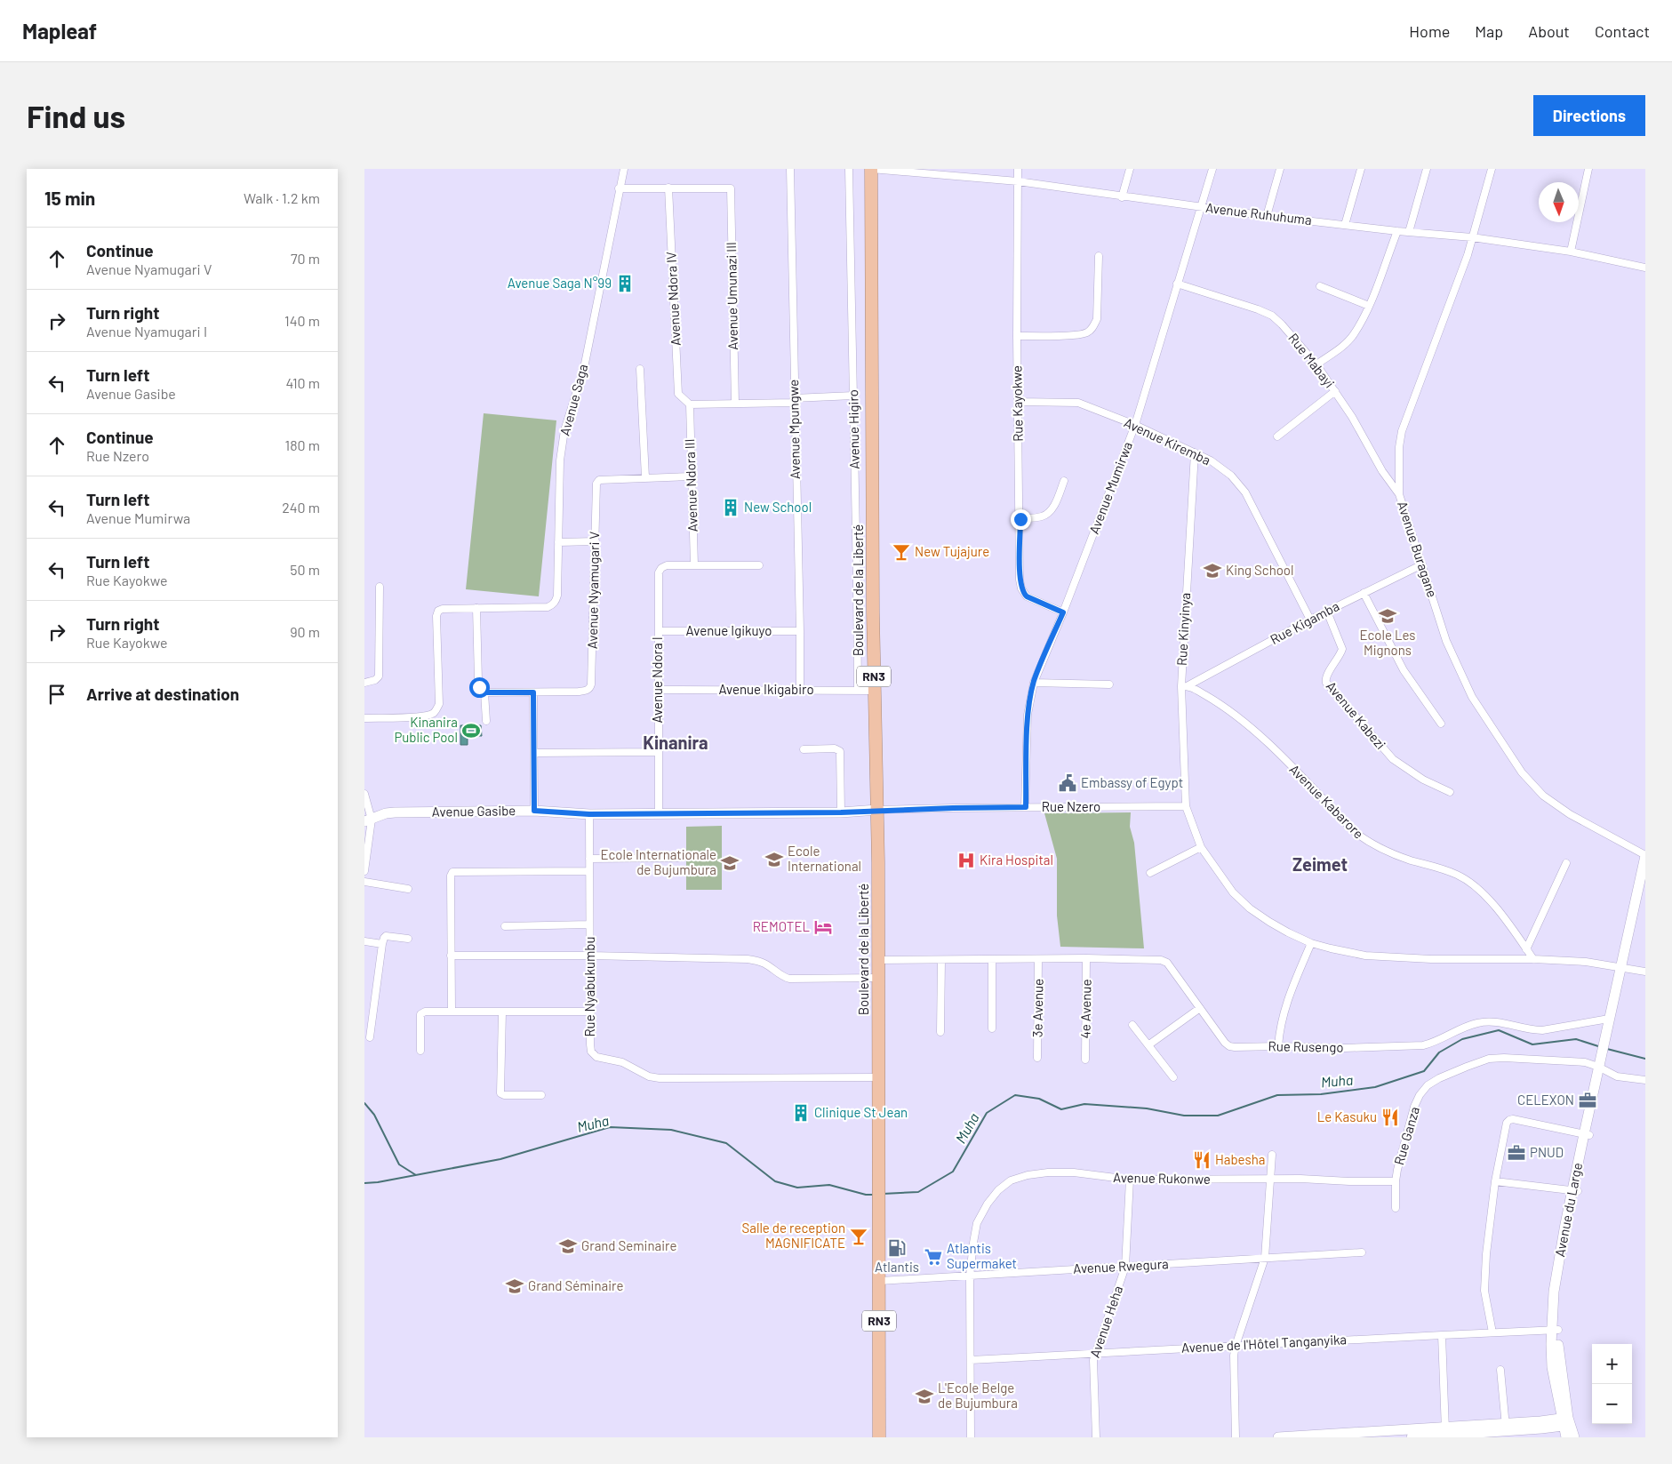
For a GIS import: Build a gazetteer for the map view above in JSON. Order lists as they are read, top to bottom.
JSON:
{
  "streets": {
    "highway": ["Boulevard de la Liberté", "RN3"],
    "main road": ["Avenue Gasibe", "Avenue du Large"],
    "street": [
      "Avenue Ruhuhuma",
      "Avenue Umunazi III",
      "Avenue Ndora IV",
      "Rue Mabayi",
      "Avenue Saga",
      "Rue Kayokwe",
      "Avenue Mpungwe",
      "Avenue Higiro",
      "Avenue Kiremba",
      "Avenue Ndora III",
      "Avenue Mumirwa",
      "Avenue Buragane",
      "Avenue Nyamugari V",
      "Rue Kigamba",
      "Rue Kinyinya",
      "Avenue Igikuyo",
      "Avenue Ndora I",
      "Avenue Ikigabiro",
      "Avenue Kabezi",
      "Avenue Kabarore",
      "Rue Nzero",
      "Rue Nyabukumbu",
      "3e Avenue",
      "4e Avenue",
      "Rue Rusengo",
      "Rue Ganza",
      "Avenue Rukonwe",
      "Avenue Rwegura",
      "Avenue Heha",
      "Avenue de l'Hôtel Tanganyika"
    ]
  },
  "crossings": [
    ["Avenue Ruhuhuma", "Rue Kayokwe"],
    ["Avenue Ruhuhuma", "Avenue Mumirwa"],
    ["Avenue Ruhuhuma", "Avenue Buragane"],
    ["Avenue Ruhuhuma", "Boulevard de la Liberté"],
    ["Avenue Umunazi III", "Avenue Ndora IV"],
    ["Avenue Ndora IV", "Avenue Ndora III"],
    ["Rue Mabayi", "Avenue Mumirwa"],
    ["Rue Mabayi", "Avenue Buragane"],
    ["Rue Kayokwe", "Avenue Kiremba"],
    ["Rue Kayokwe", "Avenue Mumirwa"],
    ["Avenue Mpungwe", "Avenue Igikuyo"],
    ["Avenue Mpungwe", "Avenue Ikigabiro"],
    ["Avenue Higiro", "Avenue Ikigabiro"],
    ["Avenue Kiremba", "Avenue Mumirwa"],
    ["Avenue Kiremba", "Rue Kigamba"],
    ["Avenue Kiremba", "Rue Kinyinya"],
    ["Avenue Ndora III", "Avenue Nyamugari V"],
    ["Avenue Ndora III", "Avenue Ndora I"],
    ["Avenue Mumirwa", "Rue Nzero"],
    ["Avenue Buragane", "Rue Kigamba"],
    ["Avenue Buragane", "Avenue du Large"],
    ["Boulevard de la Liberté", "Avenue Ikigabiro"],
    ["Boulevard de la Liberté", "Rue Nzero"],
    ["Boulevard de la Liberté", "Avenue Gasibe"],
    ["Boulevard de la Liberté", "Rue Nyabukumbu"],
    ["Boulevard de la Liberté", "Rue Rusengo"],
    ["Boulevard de la Liberté", "Avenue Rwegura"],
    ["Rue Kigamba", "Rue Kinyinya"],
    ["Rue Kigamba", "Avenue Kabezi"],
    ["Rue Kigamba", "Avenue Kabarore"],
    ["Rue Kinyinya", "Avenue Kabarore"],
    ["Rue Kinyinya", "Rue Nzero"],
    ["Rue Kinyinya", "Avenue du Large"],
    ["Avenue Igikuyo", "Avenue Ndora I"],
    ["Avenue Ndora I", "Avenue Ikigabiro"],
    ["Avenue Ndora I", "Avenue Gasibe"],
    ["Rue Nzero", "Avenue Gasibe"],
    ["Avenue Gasibe", "Rue Nyabukumbu"],
    ["3e Avenue", "Rue Rusengo"],
    ["4e Avenue", "Rue Rusengo"],
    ["Rue Rusengo", "Avenue du Large"],
    ["Rue Ganza", "Avenue Rukonwe"],
    ["Rue Ganza", "Avenue du Large"],
    ["Avenue Rukonwe", "Avenue Rwegura"],
    ["Avenue Rukonwe", "Avenue Heha"],
    ["Avenue Rukonwe", "Avenue de l'Hôtel Tanganyika"],
    ["Avenue du Large", "Avenue de l'Hôtel Tanganyika"],
    ["Avenue Rwegura", "Avenue Heha"],
    ["Avenue Heha", "Avenue de l'Hôtel Tanganyika"]
  ],
  "districts": ["Kinanira", "Zeimet"],
  "water": ["Muha"],
  "places": {
    "building": ["Avenue Saga N°99", "New School", "Clinique St Jean"],
    "bar": ["New Tujajure", "Salle de reception MAGNIFICATE"],
    "school or university": [
      "King School",
      "Ecole Les Mignons",
      "Ecole International",
      "Ecole Internationale de Bujumbura",
      "Grand Seminaire",
      "Grand Séminaire",
      "L'Ecole Belge de Bujumbura"
    ],
    "sports": ["Kinanira Public Pool"],
    "public building": ["Embassy of Egypt"],
    "hospital": ["Kira Hospital"],
    "hotel": ["REMOTEL"],
    "office": ["CELEXON", "PNUD"],
    "restaurant": ["Le Kasuku", "Habesha"],
    "fuel station": ["Atlantis"],
    "supermarket": ["Atlantis Supermaket"]
  },
  "north": "bottom",
  "page": {
    "header": "Mapleaf",
    "nav": [
      "Home",
      "Map",
      "About",
      "Contact"
    ],
    "buttons": "Directions",
    "title": "Find us",
    "heading": ["15 min", "Walk · 1.2 km"],
    "list": [
      ["Continue", "Avenue Nyamugari V", "70 m"],
      ["Turn right", "Avenue Nyamugari I", "140 m"],
      ["Turn left", "Avenue Gasibe", "410 m"],
      ["Continue", "Rue Nzero", "180 m"],
      ["Turn left", "Avenue Mumirwa", "240 m"],
      ["Turn left", "Rue Kayokwe", "50 m"],
      ["Turn right", "Rue Kayokwe", "90 m"],
      "Arrive at destination"
    ],
    "map_buttons": ["+", "−"]
  }
}
